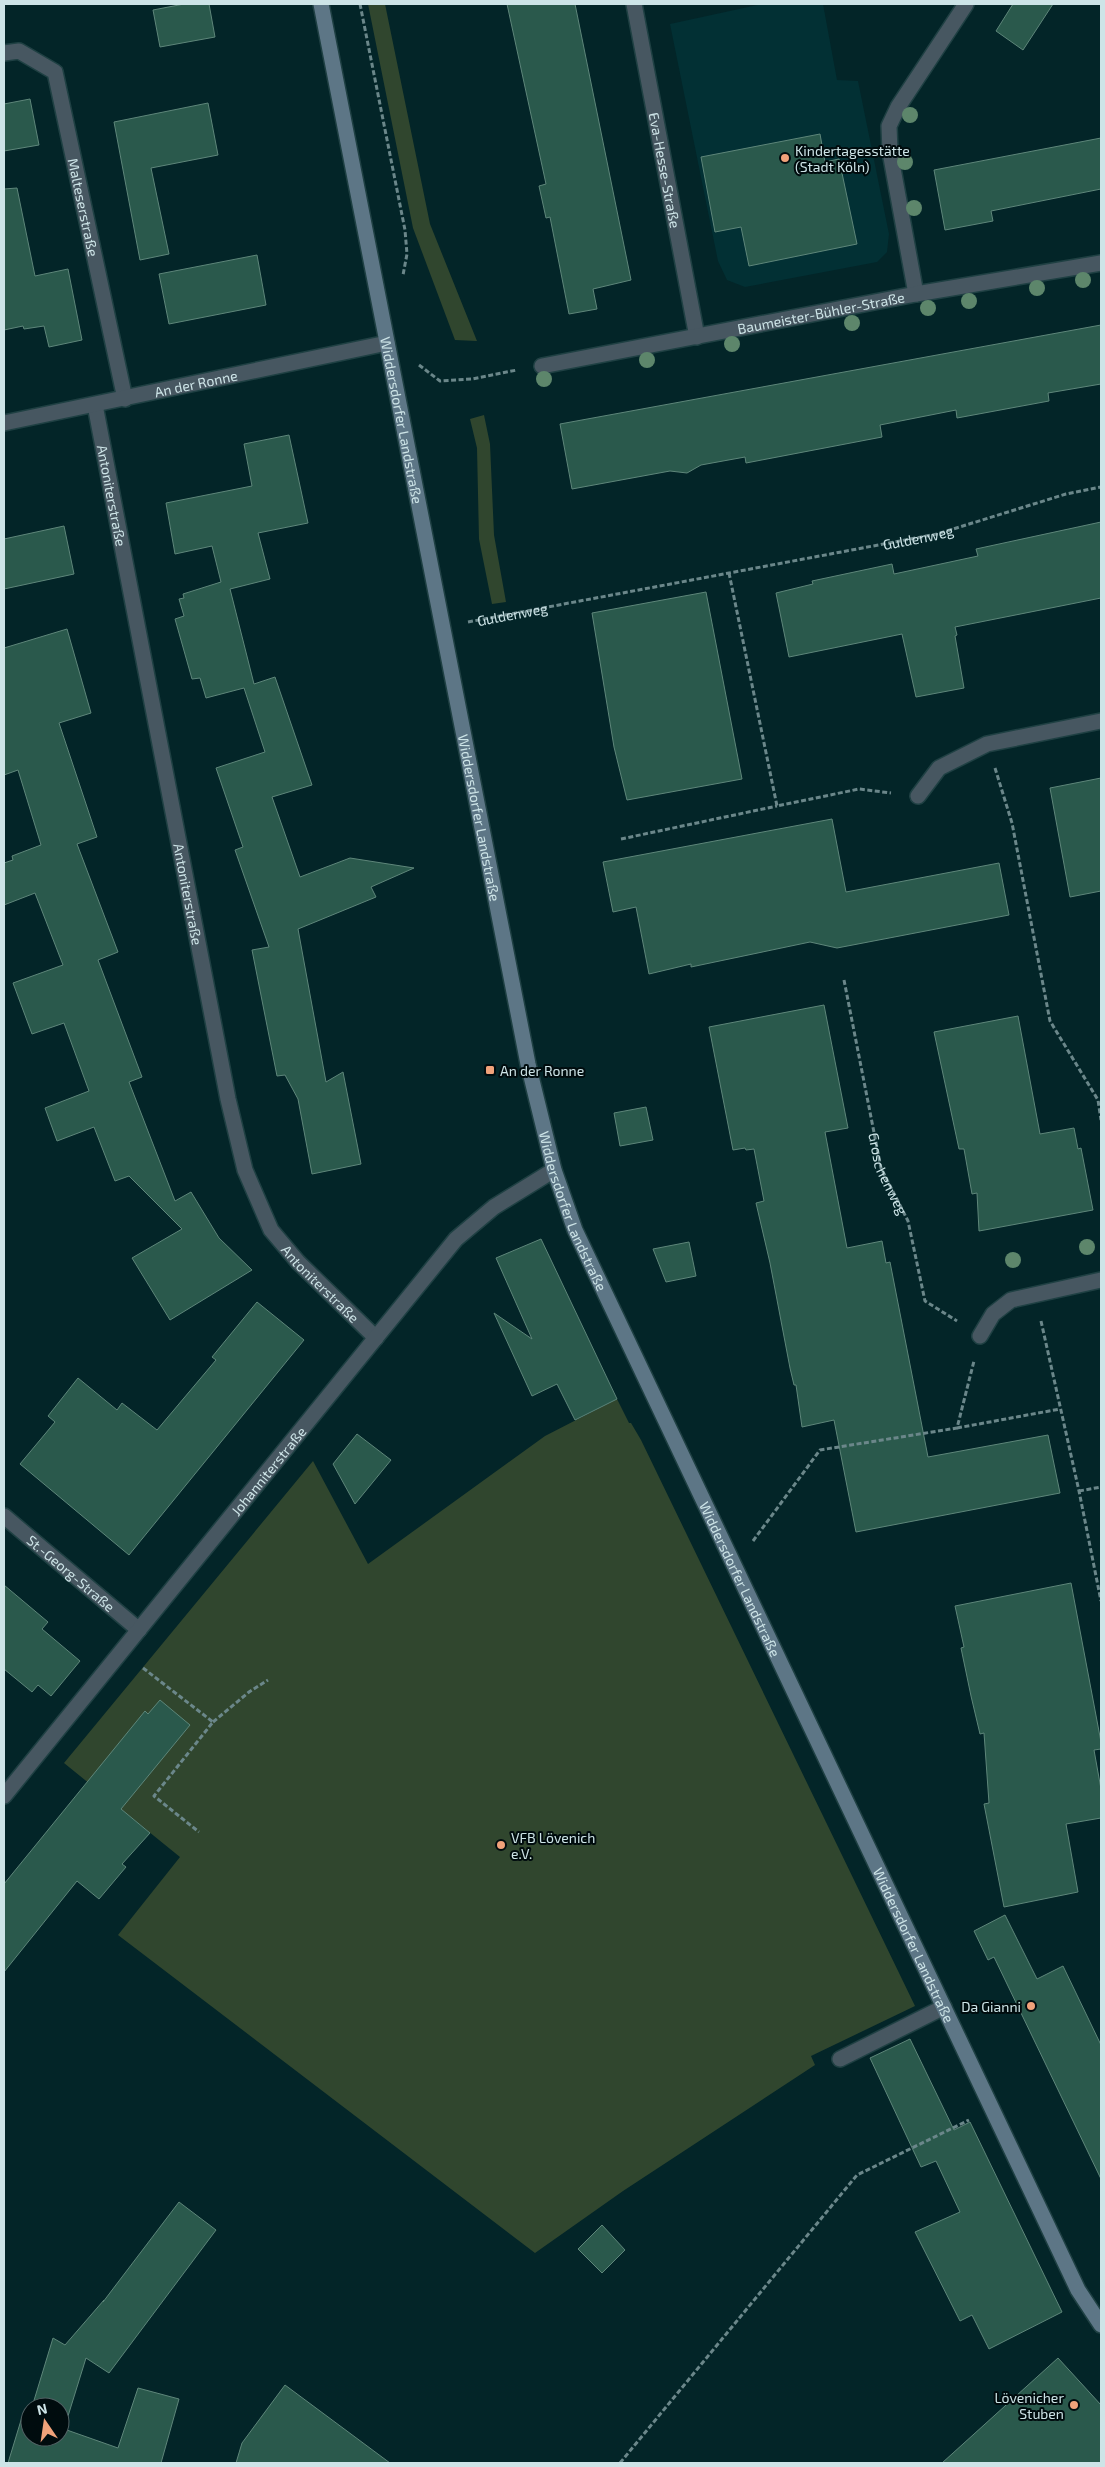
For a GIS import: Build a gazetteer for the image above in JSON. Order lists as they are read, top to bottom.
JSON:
{
  "streets": {
    "street": [
      "Eva-Hesse-Straße",
      "Malteserstraße",
      "Baumeister-Bühler-Straße",
      "An der Ronne",
      "Widdersdorfer Landstraße",
      "Antoniterstraße",
      "Johanniterstraße",
      "St.-Georg-Straße"
    ],
    "path": ["Guldenweg", "Groschenweg"]
  },
  "crossings": [
    ["Eva-Hesse-Straße", "Baumeister-Bühler-Straße"],
    ["Malteserstraße", "An der Ronne"],
    ["An der Ronne", "Widdersdorfer Landstraße"],
    ["An der Ronne", "Antoniterstraße"],
    ["Widdersdorfer Landstraße", "Guldenweg"],
    ["Widdersdorfer Landstraße", "Johanniterstraße"],
    ["Antoniterstraße", "Johanniterstraße"],
    ["Johanniterstraße", "St.-Georg-Straße"]
  ],
  "places": {
    "other": [
      "Kindertagesstätte (Stadt Köln)",
      "VFB Lövenich e.V.",
      "Da Gianni",
      "Lövenicher Stuben"
    ],
    "transit": ["An der Ronne"]
  },
  "north": "top"
}
